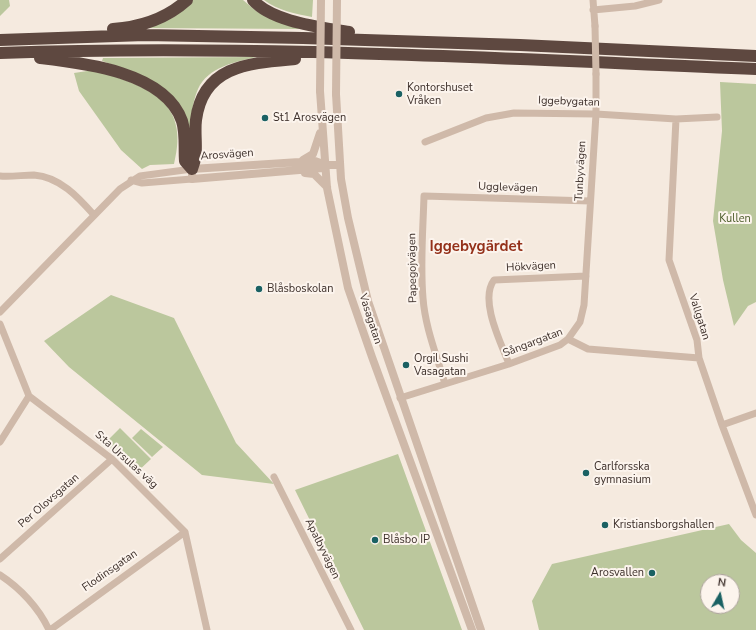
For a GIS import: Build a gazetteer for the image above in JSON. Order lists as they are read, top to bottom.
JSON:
{
  "streets": {
    "street": [
      "Iggebygatan",
      "Arosvägen",
      "Tunbyvägen",
      "Ugglevägen",
      "Hökvägen",
      "Papegojvägen",
      "Vallgatan",
      "Vasagatan",
      "Sångargatan",
      "S:ta Ursulas väg",
      "Per Olovsgatan",
      "Apalbyvägen",
      "Flodinsgatan"
    ]
  },
  "crossings": [
    ["Iggebygatan", "Tunbyvägen"],
    ["Iggebygatan", "Vallgatan"],
    ["Arosvägen", "Vasagatan"],
    ["Tunbyvägen", "Ugglevägen"],
    ["Tunbyvägen", "Hökvägen"],
    ["Tunbyvägen", "Sångargatan"],
    ["Ugglevägen", "Papegojvägen"],
    ["Hökvägen", "Sångargatan"],
    ["Papegojvägen", "Sångargatan"],
    ["Vallgatan", "Sångargatan"],
    ["Vasagatan", "Sångargatan"],
    ["S:ta Ursulas väg", "Per Olovsgatan"],
    ["S:ta Ursulas väg", "Flodinsgatan"]
  ],
  "districts": ["Iggebygärdet"],
  "parks": ["Kullen"],
  "places": [
    "Kontorshuset Vråken",
    "St1 Arosvägen",
    "Blåsboskolan",
    "Orgil Sushi Vasagatan",
    "Carlforsska gymnasium",
    "Kristiansborgshallen",
    "Blåsbo IP",
    "Arosvallen"
  ],
  "north": "top"
}
